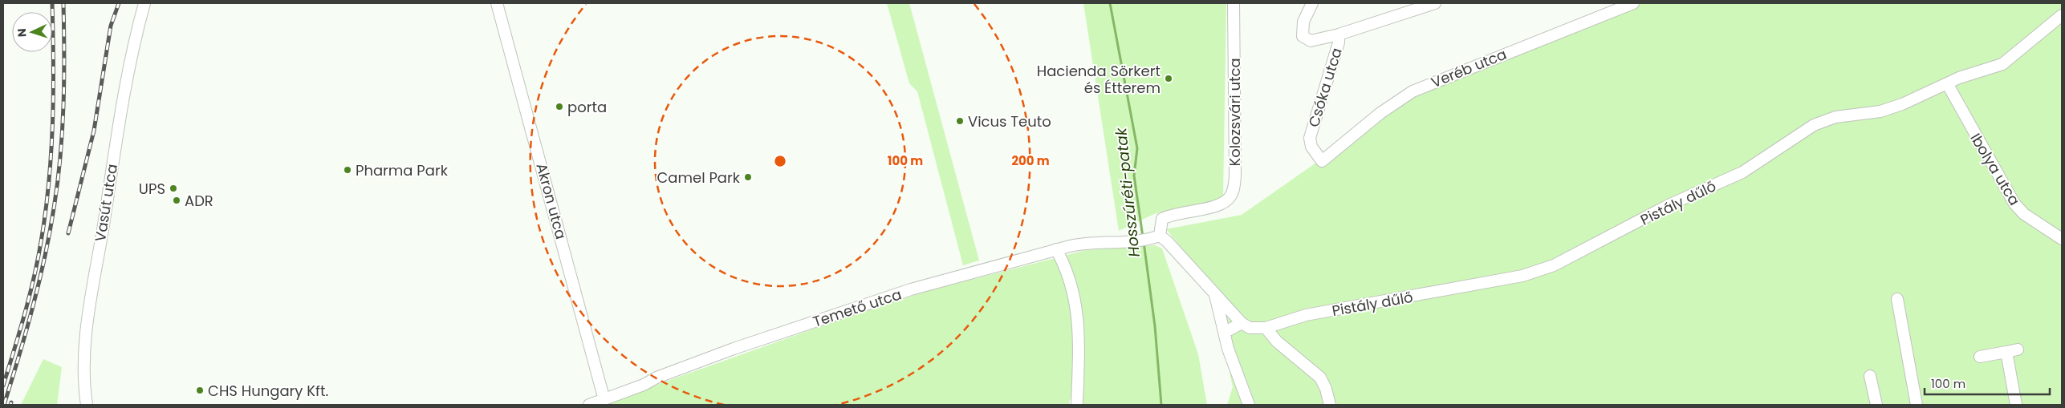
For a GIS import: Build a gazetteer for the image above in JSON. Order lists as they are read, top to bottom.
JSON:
{
  "streets": {
    "street": [
      "Veréb utca",
      "Csóka utca",
      "Kolozsvári utca",
      "Ibolya utca",
      "Akron utca",
      "Vasút utca",
      "Pistály dűlő",
      "Temető utca"
    ]
  },
  "crossings": [
    ["Veréb utca", "Csóka utca"],
    ["Kolozsvári utca", "Temető utca"],
    ["Ibolya utca", "Pistály dűlő"],
    ["Akron utca", "Temető utca"]
  ],
  "water": ["Hosszúréti-patak"],
  "places": [
    "Hacienda Sörkert és Étterem",
    "porta",
    "Vicus Teuto",
    "Pharma Park",
    "Camel Park",
    "UPS",
    "ADR",
    "CHS Hungary Kft."
  ],
  "scale_bar": "100 m",
  "north": "left",
  "rings": ["100 m", "200 m"]
}
